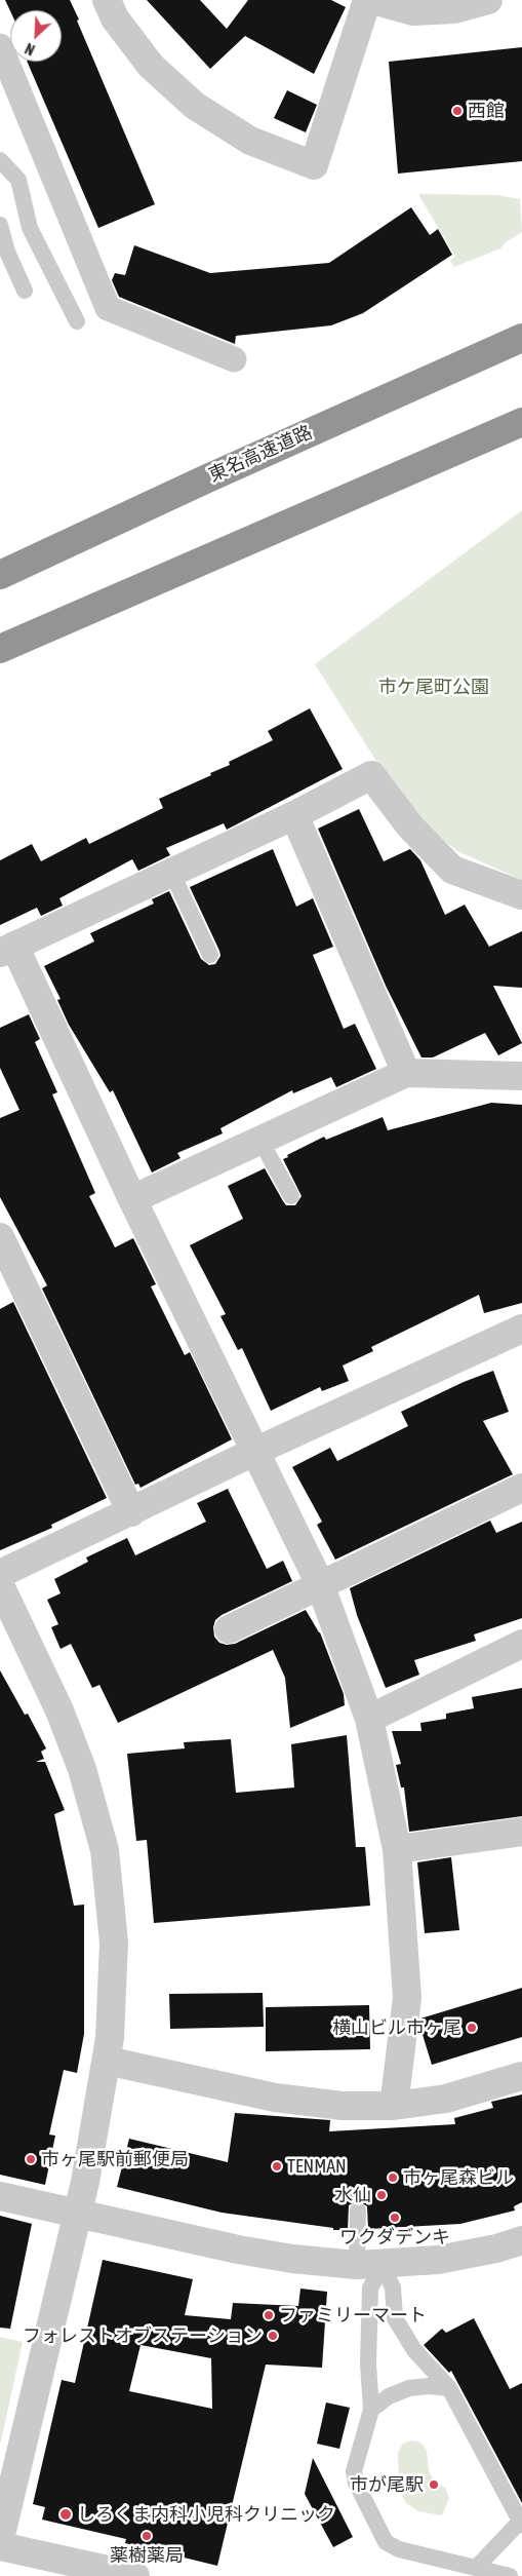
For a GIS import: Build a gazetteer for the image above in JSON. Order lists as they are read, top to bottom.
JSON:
{
  "streets": {
    "highway": ["東名高速道路"]
  },
  "parks": ["市ケ尾町公園"],
  "places": [
    "西館",
    "横山ビル市ヶ尾",
    "市ヶ尾駅前郵便局",
    "TENMAN",
    "市ヶ尾森ビル",
    "水仙",
    "ワクダデンキ",
    "ファミリーマート",
    "フォレストオブステーション",
    "市が尾駅",
    "しろくま内科小児科クリニック",
    "薬樹薬局"
  ],
  "north": "bottom left"
}
